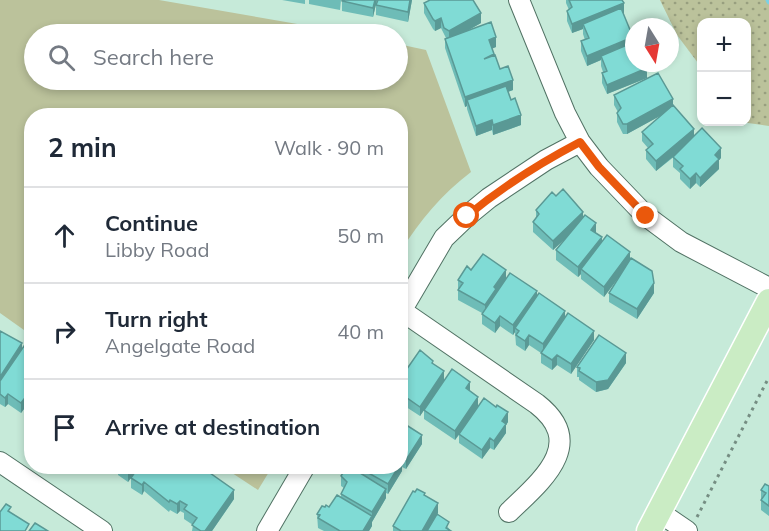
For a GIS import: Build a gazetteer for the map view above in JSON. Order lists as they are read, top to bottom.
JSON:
{
  "north": "bottom",
  "page": {
    "map_buttons": ["+", "−"],
    "search": "Search here",
    "heading": ["2 min", "Walk · 90 m"],
    "list": [
      ["Continue", "Libby Road", "50 m"],
      ["Turn right", "Angelgate Road", "40 m"],
      "Arrive at destination"
    ]
  }
}
